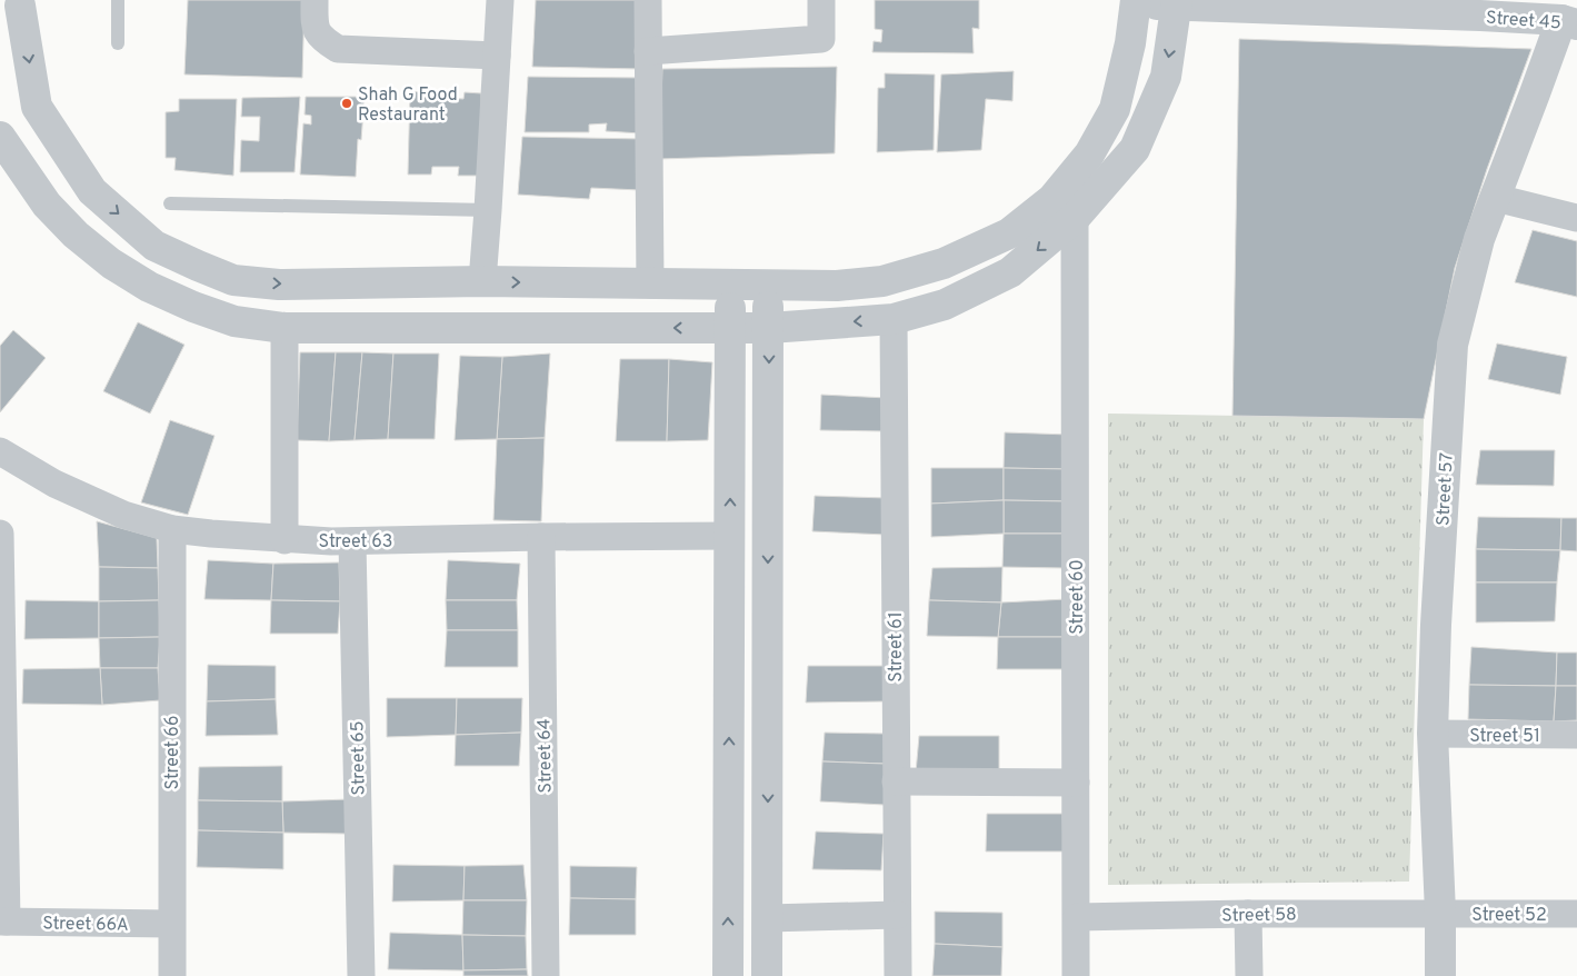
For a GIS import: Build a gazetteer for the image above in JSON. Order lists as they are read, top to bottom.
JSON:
{
  "streets": {
    "street": [
      "Street 45",
      "Street 57",
      "Street 63",
      "Street 60",
      "Street 61",
      "Street 51",
      "Street 66",
      "Street 64",
      "Street 65",
      "Street 58",
      "Street 52",
      "Street 66A"
    ]
  },
  "crossings": [
    ["Street 45", "Street 57"],
    ["Street 57", "Street 51"],
    ["Street 57", "Street 58"],
    ["Street 57", "Street 52"],
    ["Street 63", "Street 66"],
    ["Street 63", "Street 64"],
    ["Street 63", "Street 65"],
    ["Street 60", "Street 58"],
    ["Street 66", "Street 66A"],
    ["Street 58", "Street 52"]
  ],
  "places": ["Shah G Food Restaurant"]
}
